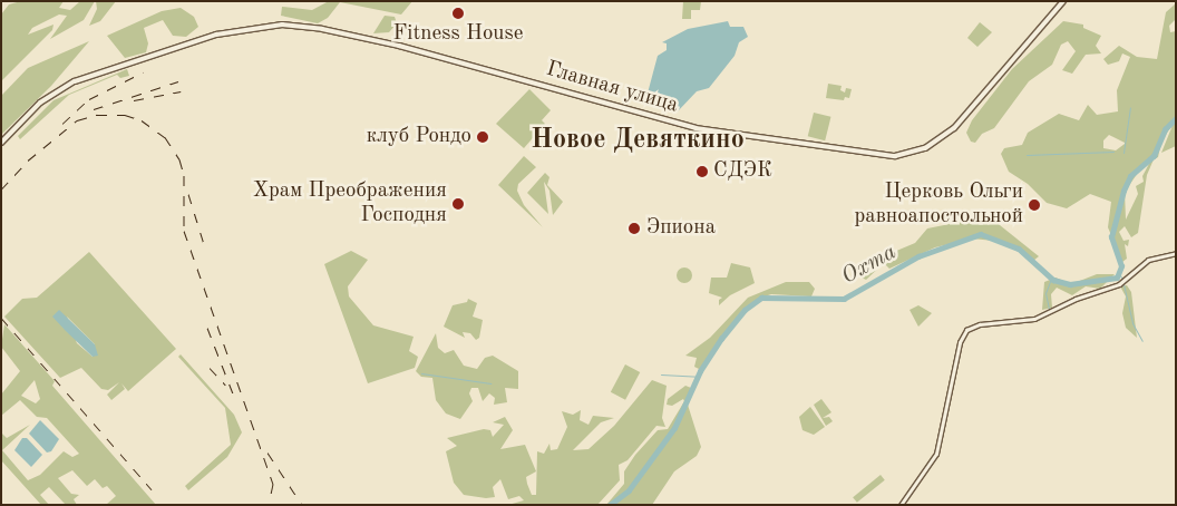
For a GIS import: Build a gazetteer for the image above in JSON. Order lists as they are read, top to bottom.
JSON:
{
  "streets": {
    "main road": ["Главная улица"]
  },
  "districts": ["Новое Девяткино"],
  "water": ["Охта"],
  "places": [
    "Fitness House",
    "клуб Рондо",
    "СДЭК",
    "Храм Преображения Господня",
    "Церковь Ольги равноапостольной",
    "Эпиона"
  ]
}
